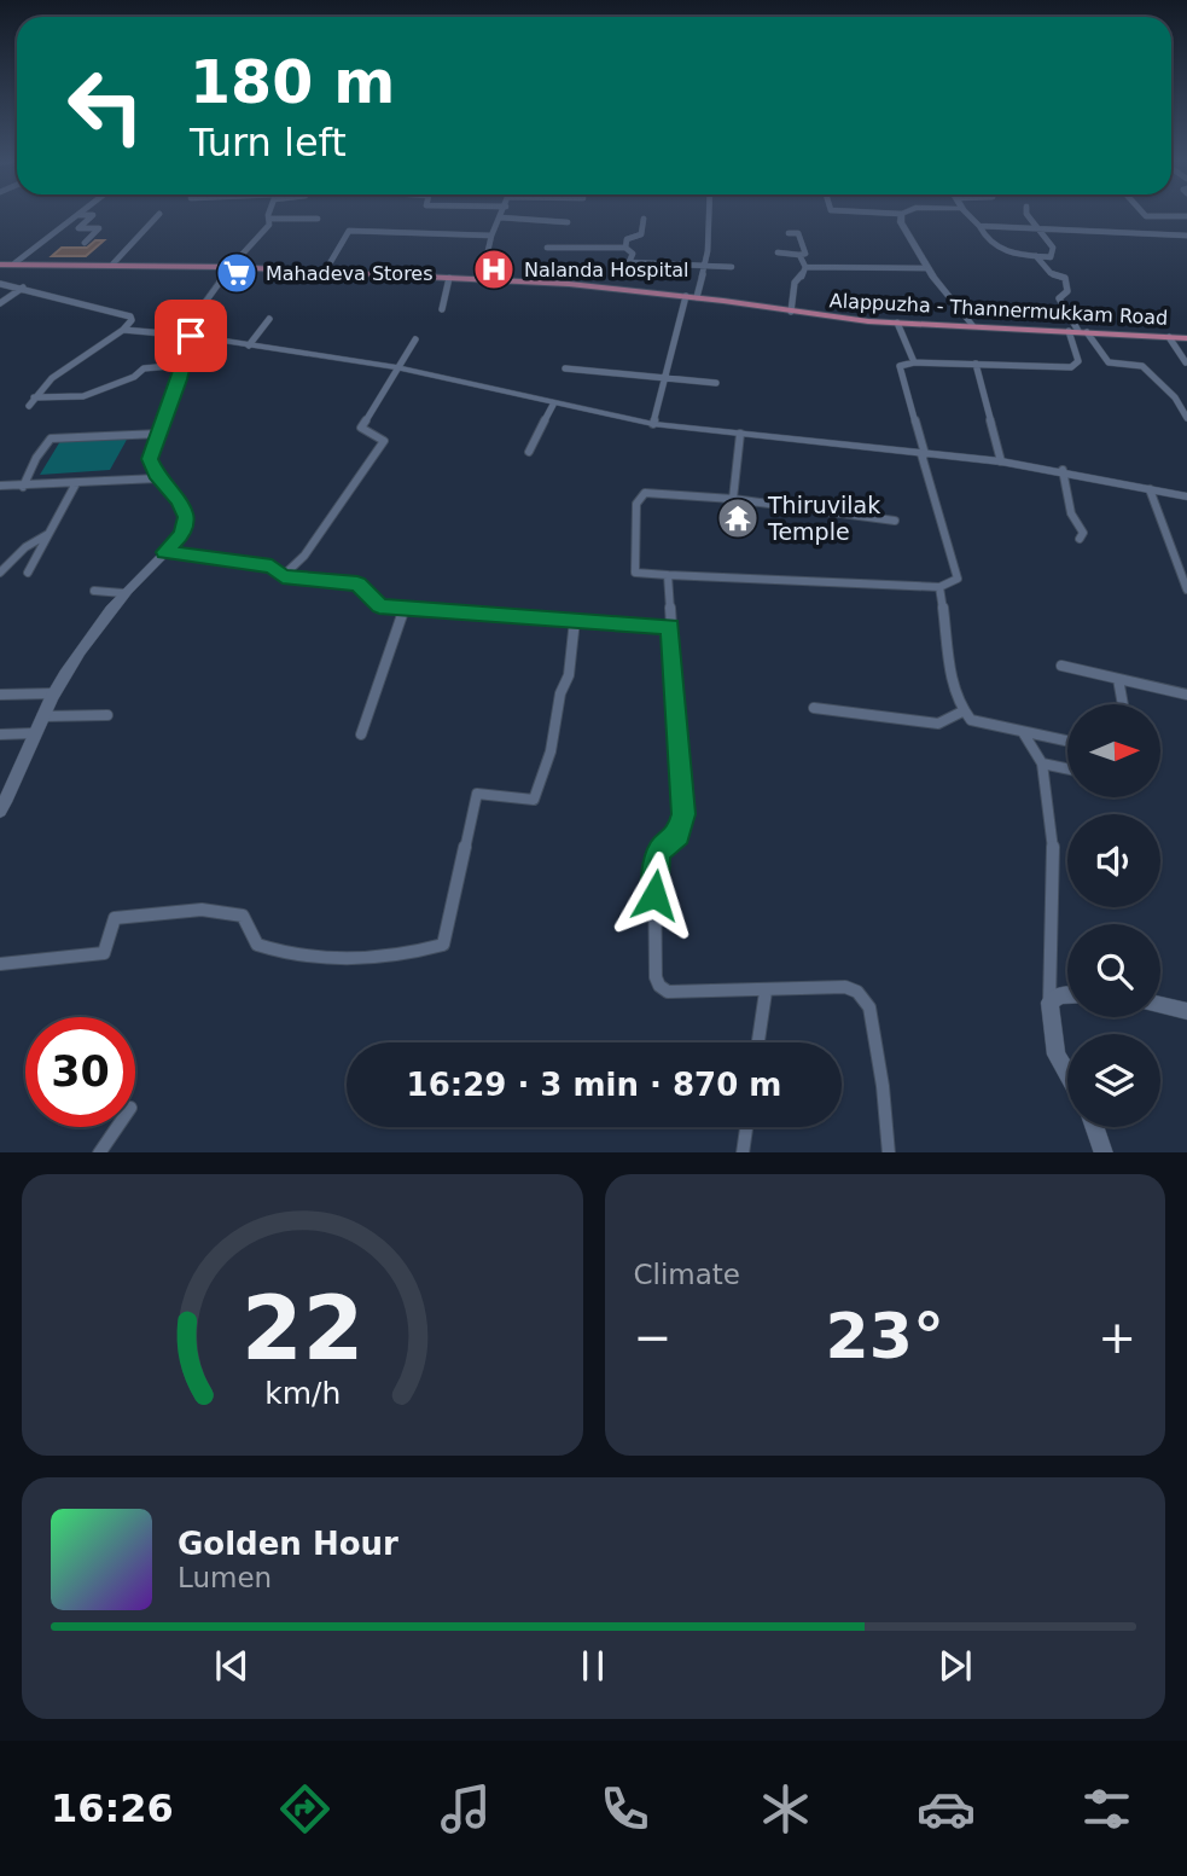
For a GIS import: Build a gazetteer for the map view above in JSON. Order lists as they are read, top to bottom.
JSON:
{
  "streets": {
    "main road": ["Alappuzha - Thannermukkam Road"]
  },
  "places": {
    "hospital": ["Nalanda Hospital"],
    "supermarket": ["Mahadeva Stores"],
    "temple": ["Thiruvilak Temple"]
  },
  "north": "right",
  "page": {
    "turn": ["180 m", "Turn left"],
    "limit": "30",
    "trip": "16:29 · 3 min · 870 m",
    "tile": "Climate",
    "heat": ["−", "23°", "+"],
    "song": ["Golden Hour", "Lumen"],
    "tabs": "16:26",
    "gauge": ["22", "km/h"]
  }
}
